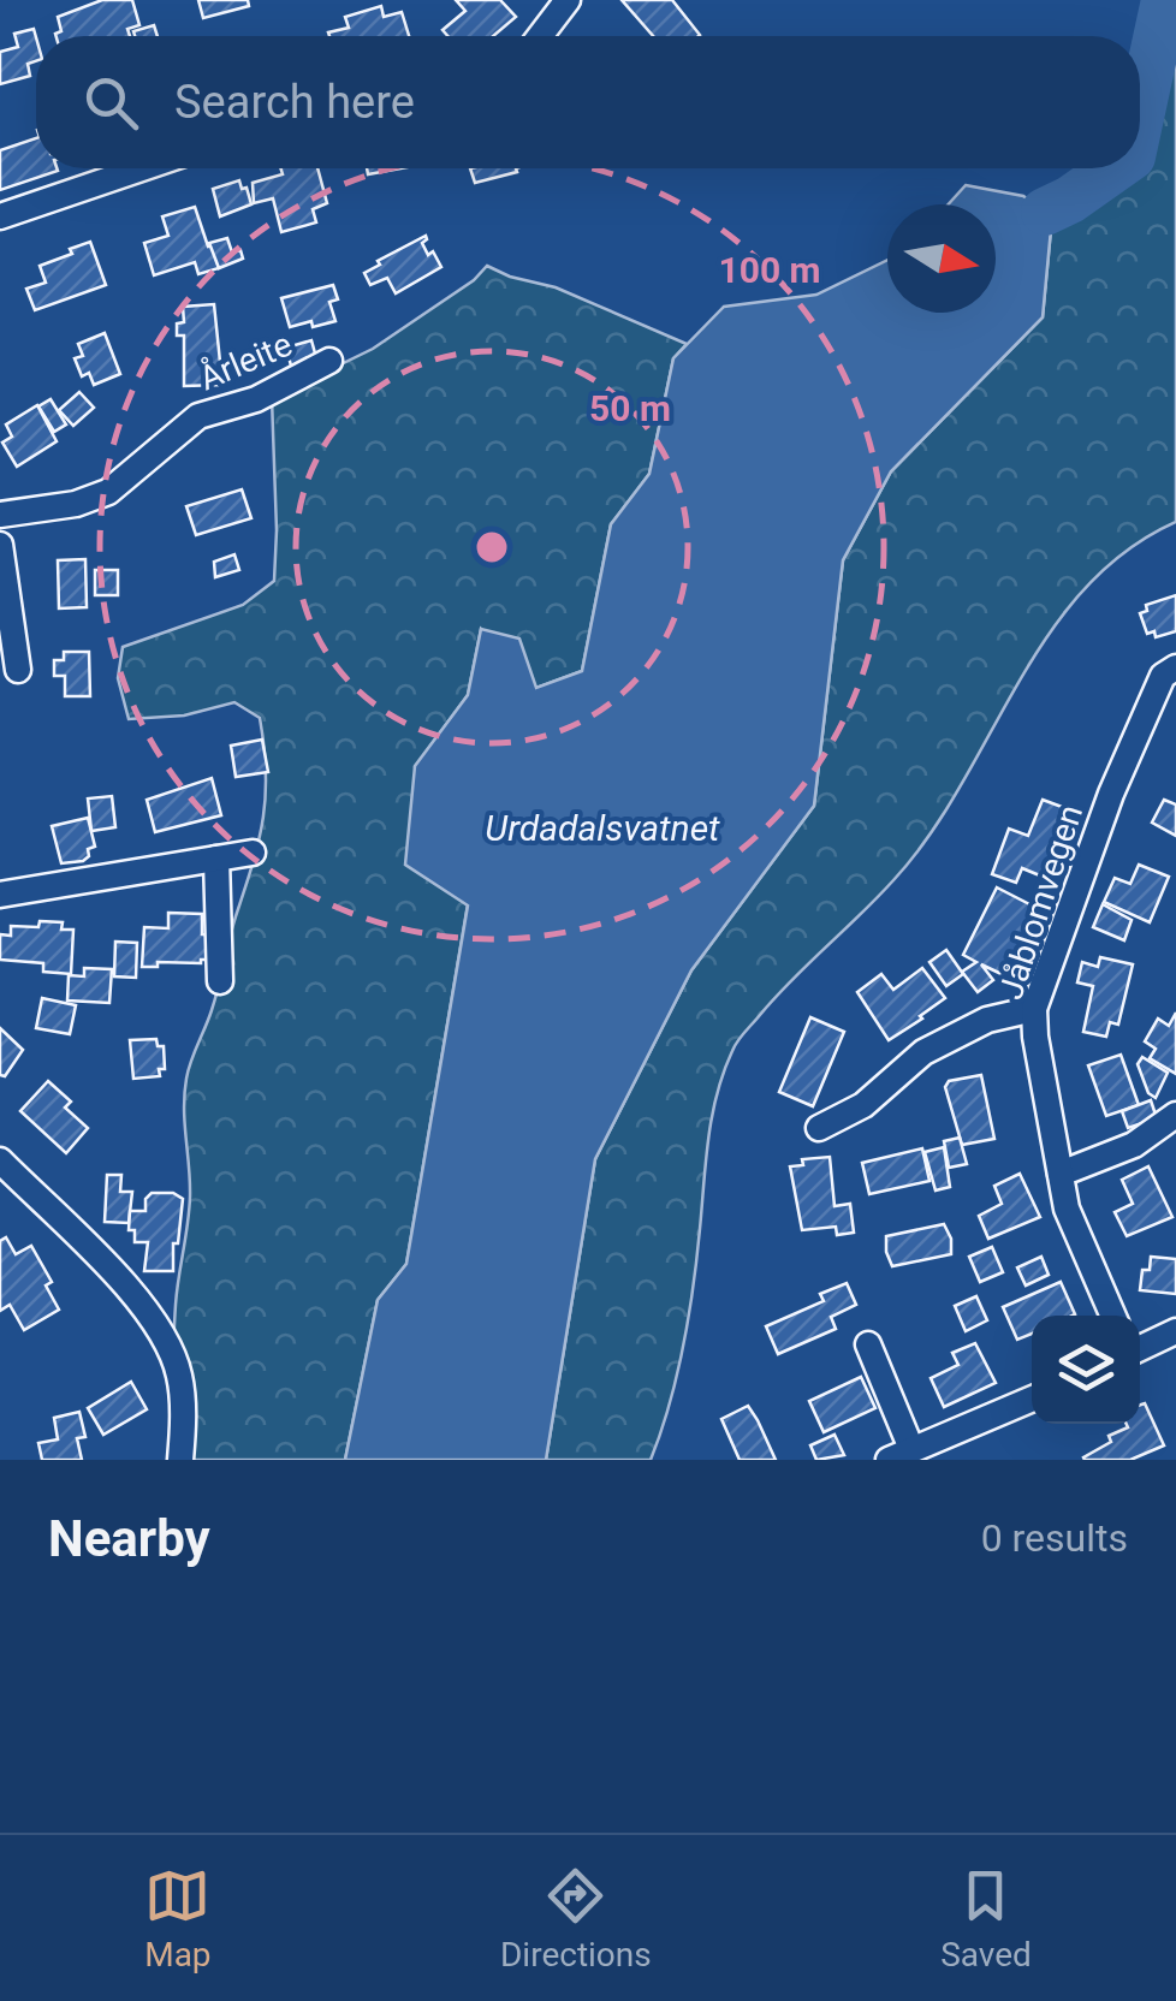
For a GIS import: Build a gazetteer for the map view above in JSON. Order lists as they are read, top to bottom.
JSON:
{
  "streets": {
    "street": ["Årleite", "Jåblomvegen"]
  },
  "water": ["Urdadalsvatnet"],
  "north": "right",
  "page": {
    "search": "Search here",
    "heading": ["Nearby", "0 results"],
    "nav": ["Map", "Directions", "Saved"]
  },
  "rings": ["100 m", "50 m"]
}
